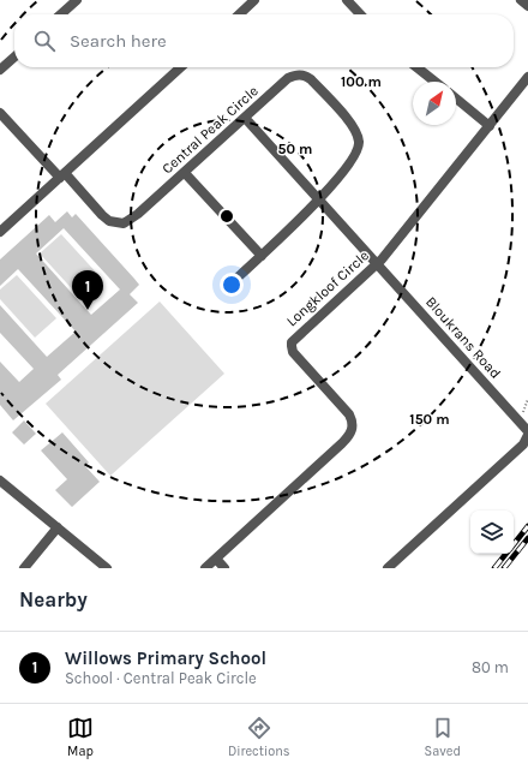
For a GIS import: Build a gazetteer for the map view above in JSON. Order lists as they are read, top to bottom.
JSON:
{
  "streets": {
    "street": ["Central Peak Circle", "Longkloof Circle", "Bloukrans Road"]
  },
  "crossings": [
    ["Central Peak Circle", "Bloukrans Road"],
    ["Longkloof Circle", "Bloukrans Road"]
  ],
  "north": "top right",
  "page": {
    "search": "Search here",
    "pins": "1",
    "heading": "Nearby",
    "list": [
      {
        "mark": "1",
        "name": "Willows Primary School",
        "note": "School · Central Peak Circle",
        "value": "80 m"
      }
    ],
    "nav": ["Map", "Directions", "Saved"]
  },
  "rings": ["100 m", "50 m", "150 m"]
}
